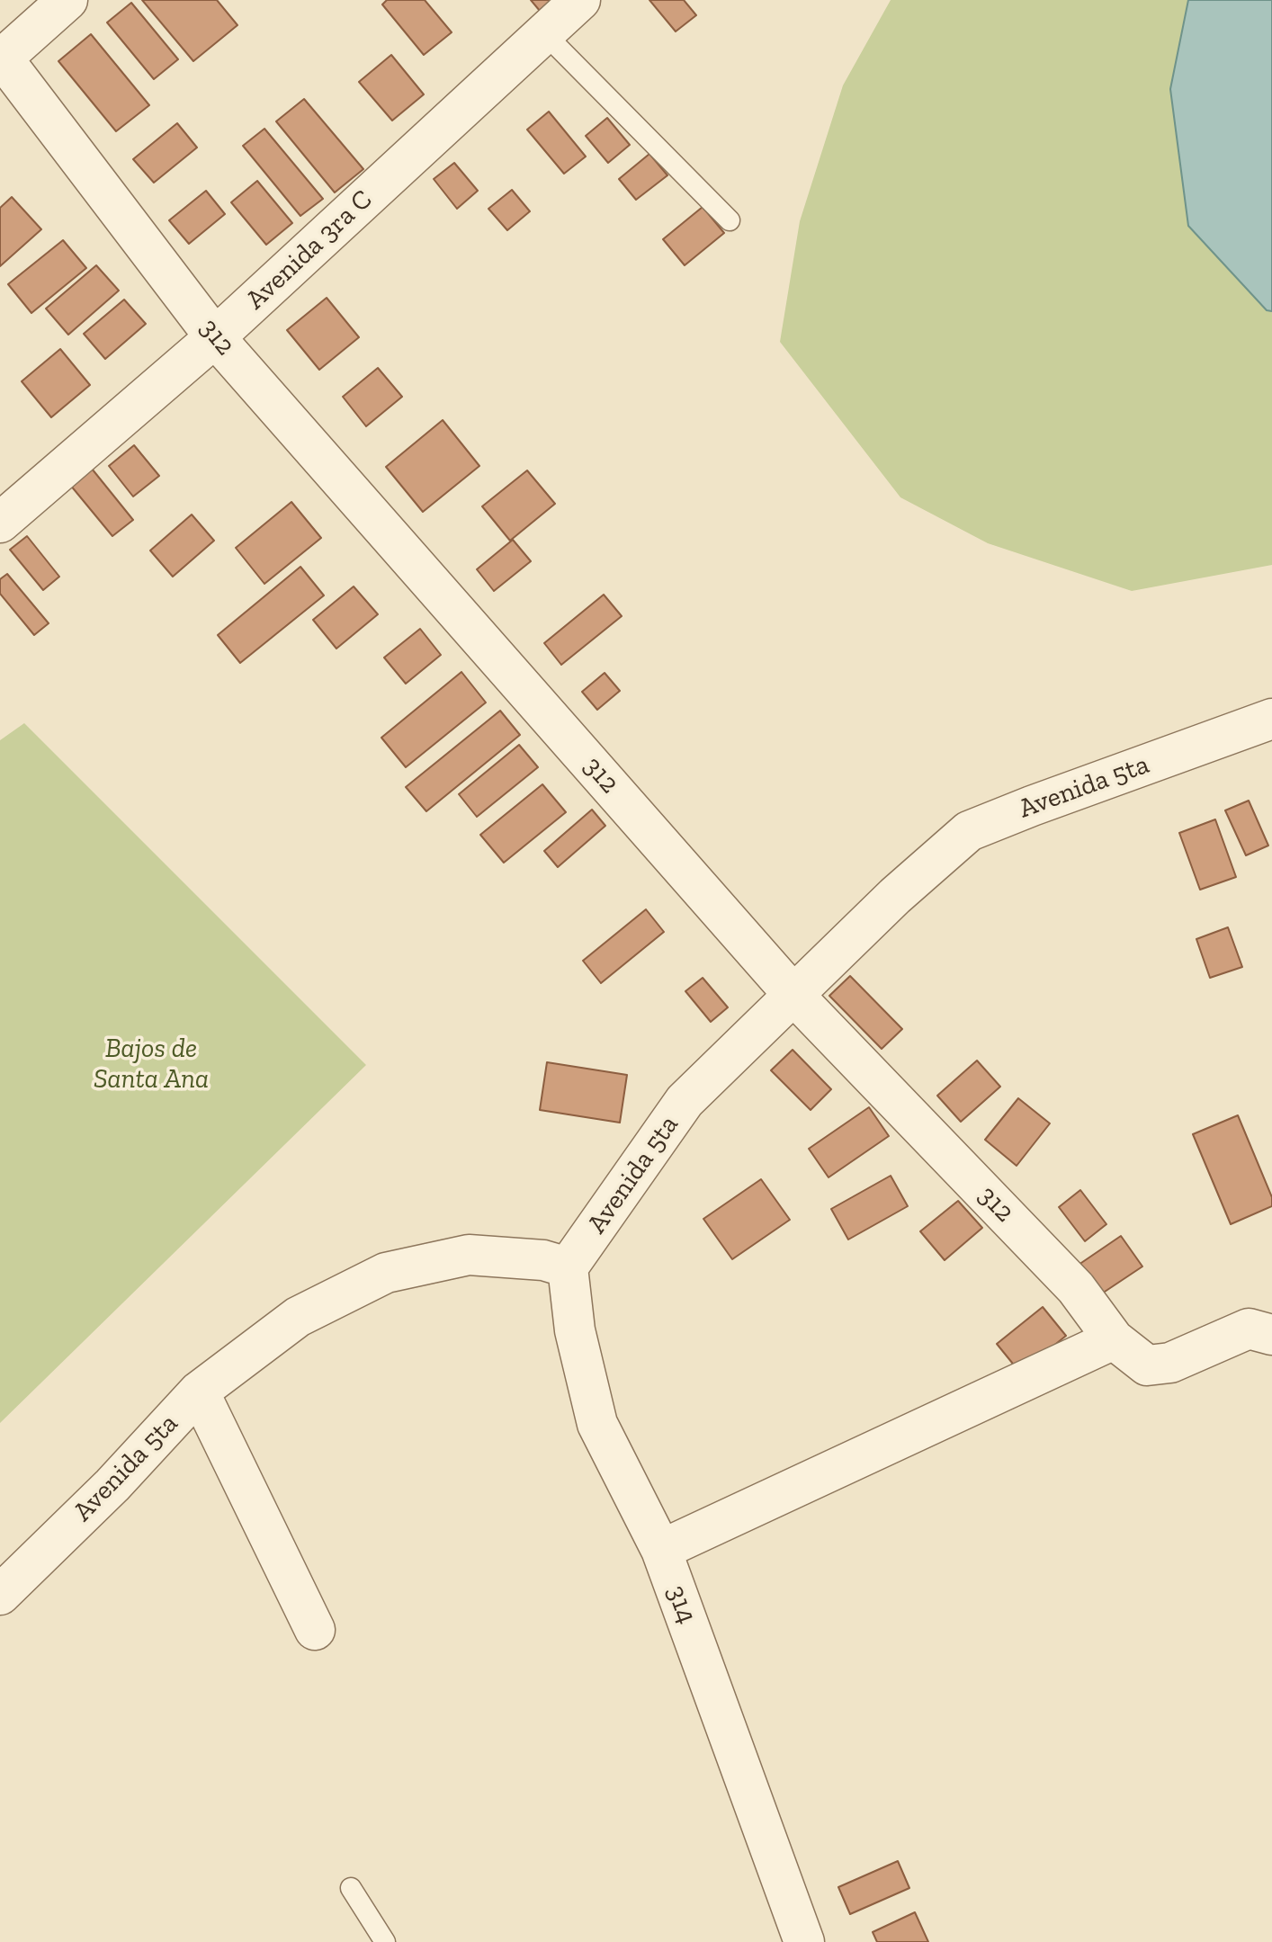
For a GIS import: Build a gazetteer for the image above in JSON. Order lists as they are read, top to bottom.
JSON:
{
  "streets": {
    "street": [
      "Avenida 3ra C",
      "312",
      "Avenida 5ta",
      "314"
    ]
  },
  "crossings": [
    ["Avenida 3ra C", "312"],
    ["312", "Avenida 5ta"],
    ["Avenida 5ta", "314"]
  ],
  "parks": ["Bajos de Santa Ana"]
}
